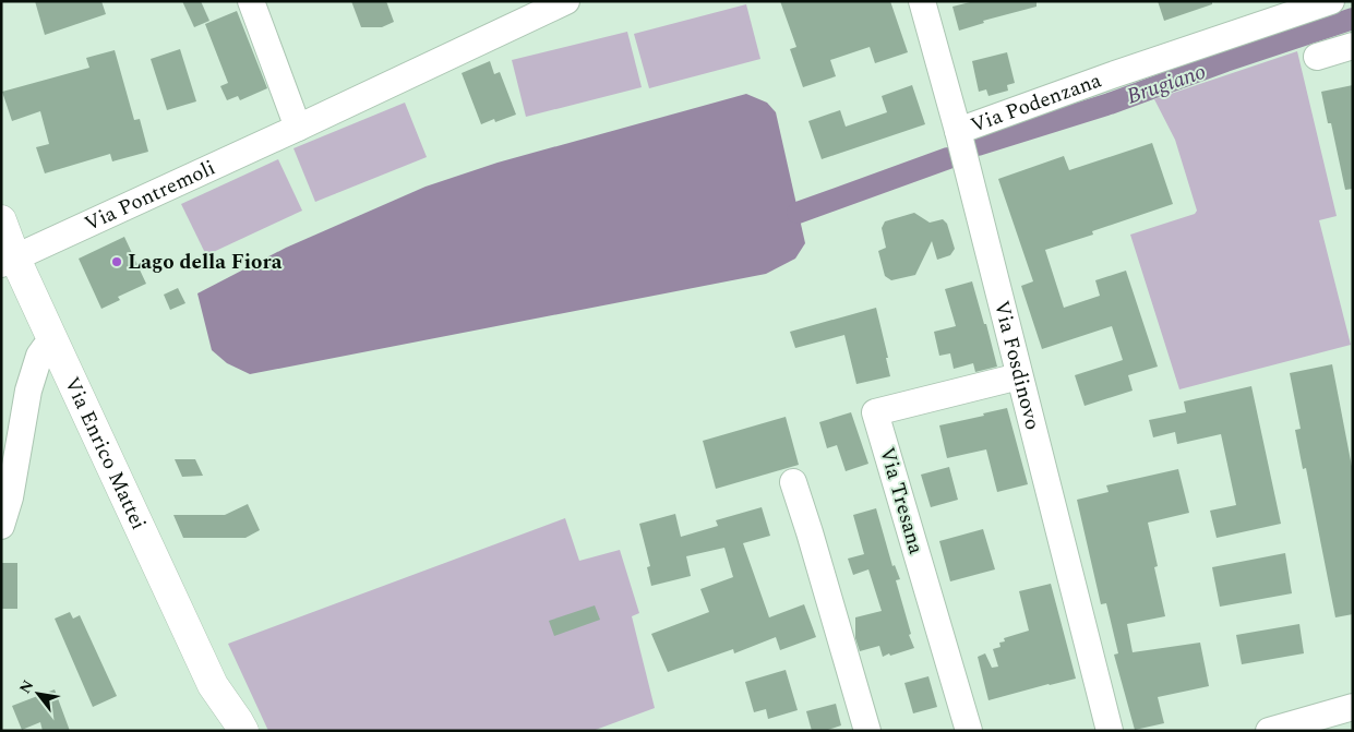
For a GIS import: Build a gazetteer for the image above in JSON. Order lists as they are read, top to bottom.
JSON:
{
  "streets": {
    "main road": ["Via Enrico Mattei"],
    "street": [
      "Via Podenzana",
      "Via Pontremoli",
      "Via Fosdinovo",
      "Via Tresana"
    ]
  },
  "crossings": [
    ["Via Podenzana", "Via Fosdinovo"],
    ["Via Pontremoli", "Via Enrico Mattei"],
    ["Via Fosdinovo", "Via Tresana"]
  ],
  "water": ["Brugiano"],
  "places": ["Lago della Fiora"],
  "north": "top left"
}
